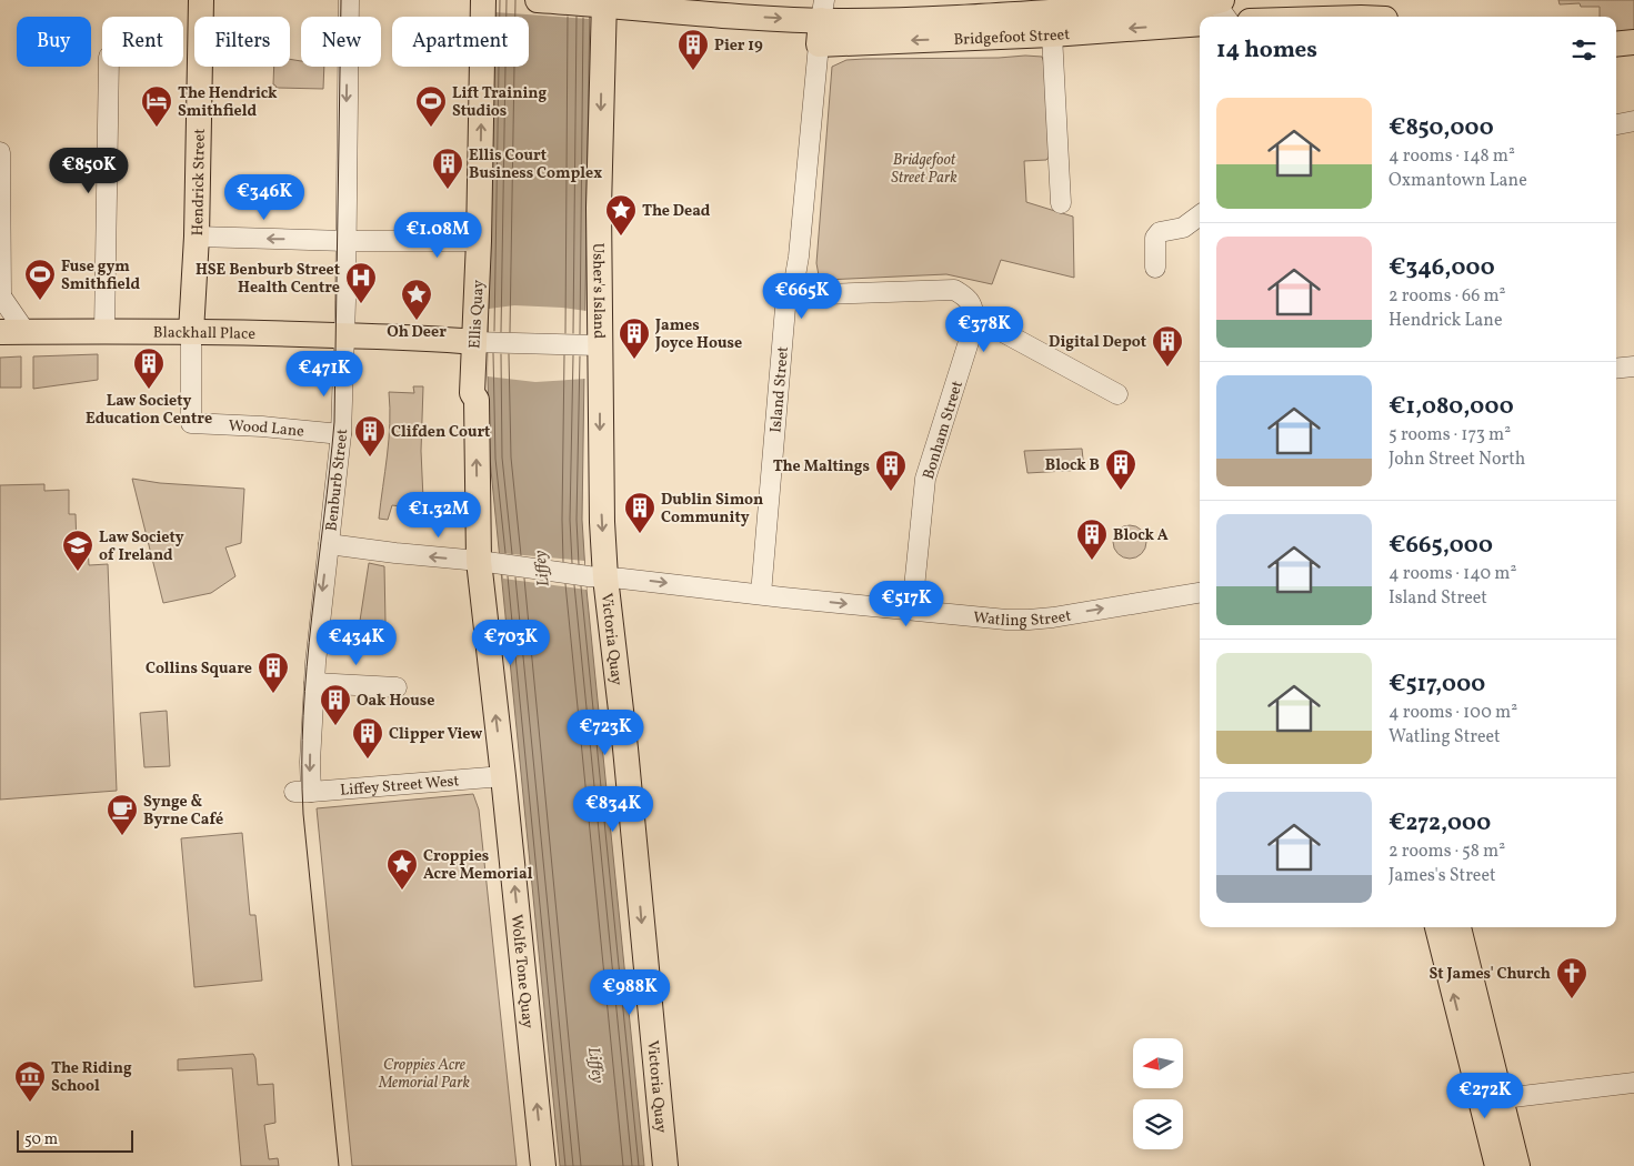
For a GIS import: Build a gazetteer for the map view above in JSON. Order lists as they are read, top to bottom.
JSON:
{
  "streets": {
    "main road": [
      "Bridgefoot Street",
      "Hendrick Street",
      "Usher's Island",
      "Ellis Quay",
      "Blackhall Place",
      "Victoria Quay",
      "Wolfe Tone Quay"
    ],
    "street": [
      "Island Street",
      "Wood Lane",
      "Bonham Street",
      "Benburb Street",
      "Watling Street",
      "Liffey Street West"
    ]
  },
  "crossings": [
    ["Bridgefoot Street", "Usher's Island"],
    ["Bridgefoot Street", "Island Street"],
    ["Hendrick Street", "Blackhall Place"],
    ["Hendrick Street", "Wood Lane"],
    ["Usher's Island", "Watling Street"],
    ["Usher's Island", "Victoria Quay"],
    ["Ellis Quay", "Blackhall Place"],
    ["Ellis Quay", "Watling Street"],
    ["Ellis Quay", "Liffey Street West"],
    ["Ellis Quay", "Wolfe Tone Quay"],
    ["Blackhall Place", "Wood Lane"],
    ["Blackhall Place", "Benburb Street"],
    ["Island Street", "Watling Street"],
    ["Wood Lane", "Benburb Street"],
    ["Bonham Street", "Watling Street"],
    ["Benburb Street", "Watling Street"],
    ["Benburb Street", "Liffey Street West"],
    ["Watling Street", "Victoria Quay"],
    ["Liffey Street West", "Wolfe Tone Quay"]
  ],
  "one_way": [
    "Usher's Island",
    "Ellis Quay",
    "Benburb Street",
    "Victoria Quay",
    "Wolfe Tone Quay"
  ],
  "water": ["Liffey"],
  "parks": ["Bridgefoot Street Park", "Croppies Acre Memorial Park"],
  "places": {
    "building": [
      "Pier 19",
      "Ellis Court Business Complex",
      "James Joyce House",
      "Digital Depot",
      "Law Society Education Centre",
      "Clifden Court",
      "Block B",
      "The Maltings",
      "Dublin Simon Community",
      "Block A",
      "Collins Square",
      "Oak House",
      "Clipper View"
    ],
    "hotel": ["The Hendrick Smithfield"],
    "sports": ["Lift Training Studios", "Fuse gym Smithfield"],
    "place": ["The Dead", "Oh Deer", "Croppies Acre Memorial"],
    "hospital": ["HSE Benburb Street Health Centre"],
    "school or university": ["Law Society of Ireland"],
    "cafe": ["Synge & Byrne Café"],
    "church": ["St James' Church"],
    "museum": ["The Riding School"]
  },
  "scale_bar": "50 m",
  "north": "left",
  "page": {
    "chip": [
      "Buy",
      "Rent",
      "Filters",
      "New",
      "Apartment"
    ],
    "heading": "14 homes",
    "list": [
      {
        "name": "€850,000",
        "note": "4 rooms · 148 m² · Oxmantown Lane"
      },
      {
        "name": "€346,000",
        "note": "2 rooms · 66 m² · Hendrick Lane"
      },
      {
        "name": "€1,080,000",
        "note": "5 rooms · 173 m² · John Street North"
      },
      {
        "name": "€665,000",
        "note": "4 rooms · 140 m² · Island Street"
      },
      {
        "name": "€517,000",
        "note": "4 rooms · 100 m² · Watling Street"
      },
      {
        "name": "€272,000",
        "note": "2 rooms · 58 m² · James's Street"
      }
    ],
    "price": [
      "€850K",
      "€346K",
      "€1.08M",
      "€665K",
      "€378K",
      "€471K",
      "€1.32M",
      "€517K",
      "€434K",
      "€703K",
      "€723K",
      "€834K",
      "€988K",
      "€272K"
    ],
    "scale": "50 m"
  }
}
